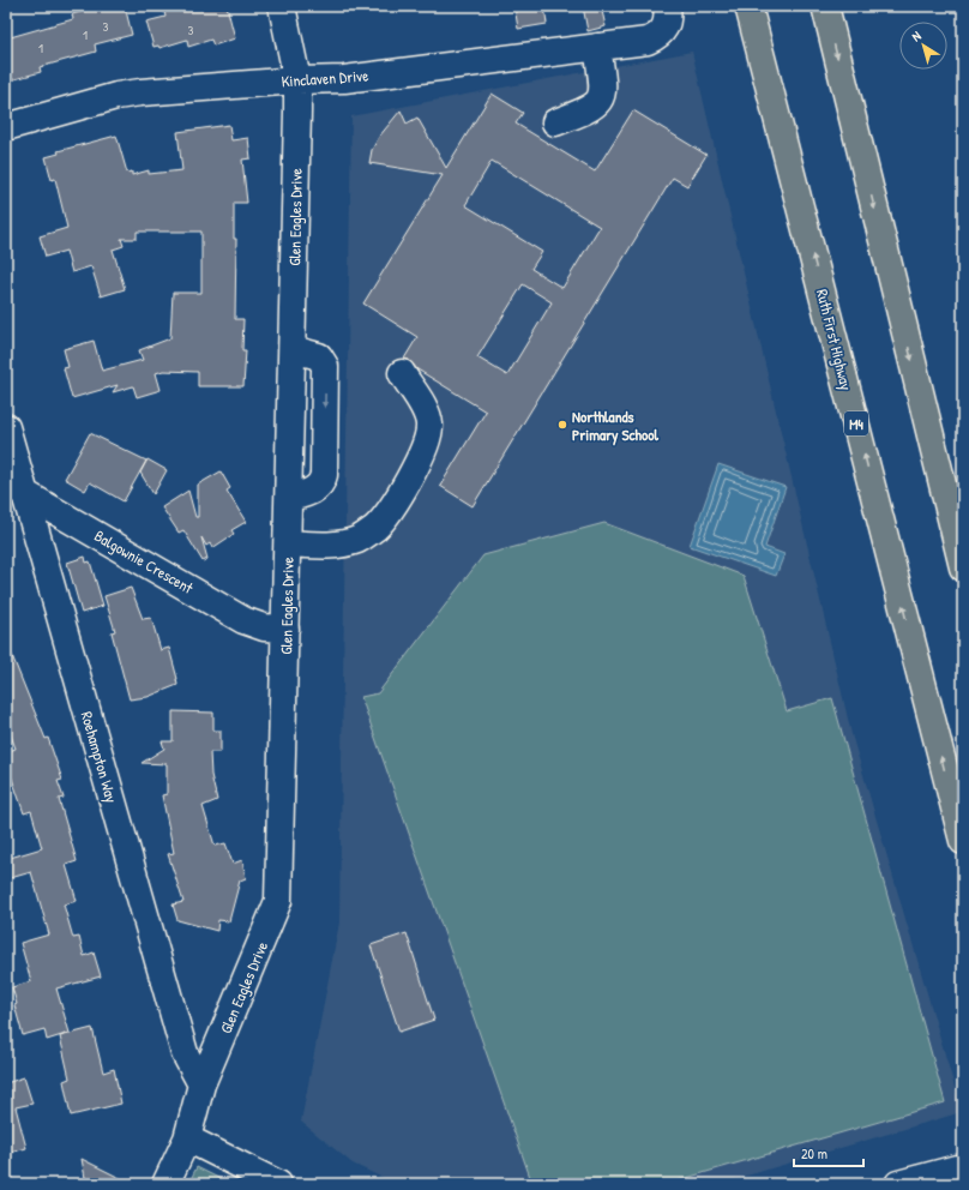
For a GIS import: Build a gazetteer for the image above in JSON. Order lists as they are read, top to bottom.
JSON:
{
  "streets": {
    "highway": ["Ruth First Highway", "M4"],
    "street": [
      "Kinclaven Drive",
      "Glen Eagles Drive",
      "Balgownie Crescent",
      "Roehampton Way"
    ]
  },
  "crossings": [
    ["Kinclaven Drive", "Glen Eagles Drive"],
    ["Glen Eagles Drive", "Balgownie Crescent"],
    ["Glen Eagles Drive", "Roehampton Way"],
    ["Balgownie Crescent", "Roehampton Way"]
  ],
  "places": ["Northlands Primary School"],
  "house_numbers": [
    "3",
    "3",
    "1",
    "1"
  ],
  "scale_bar": "20 m",
  "north": "top left"
}
